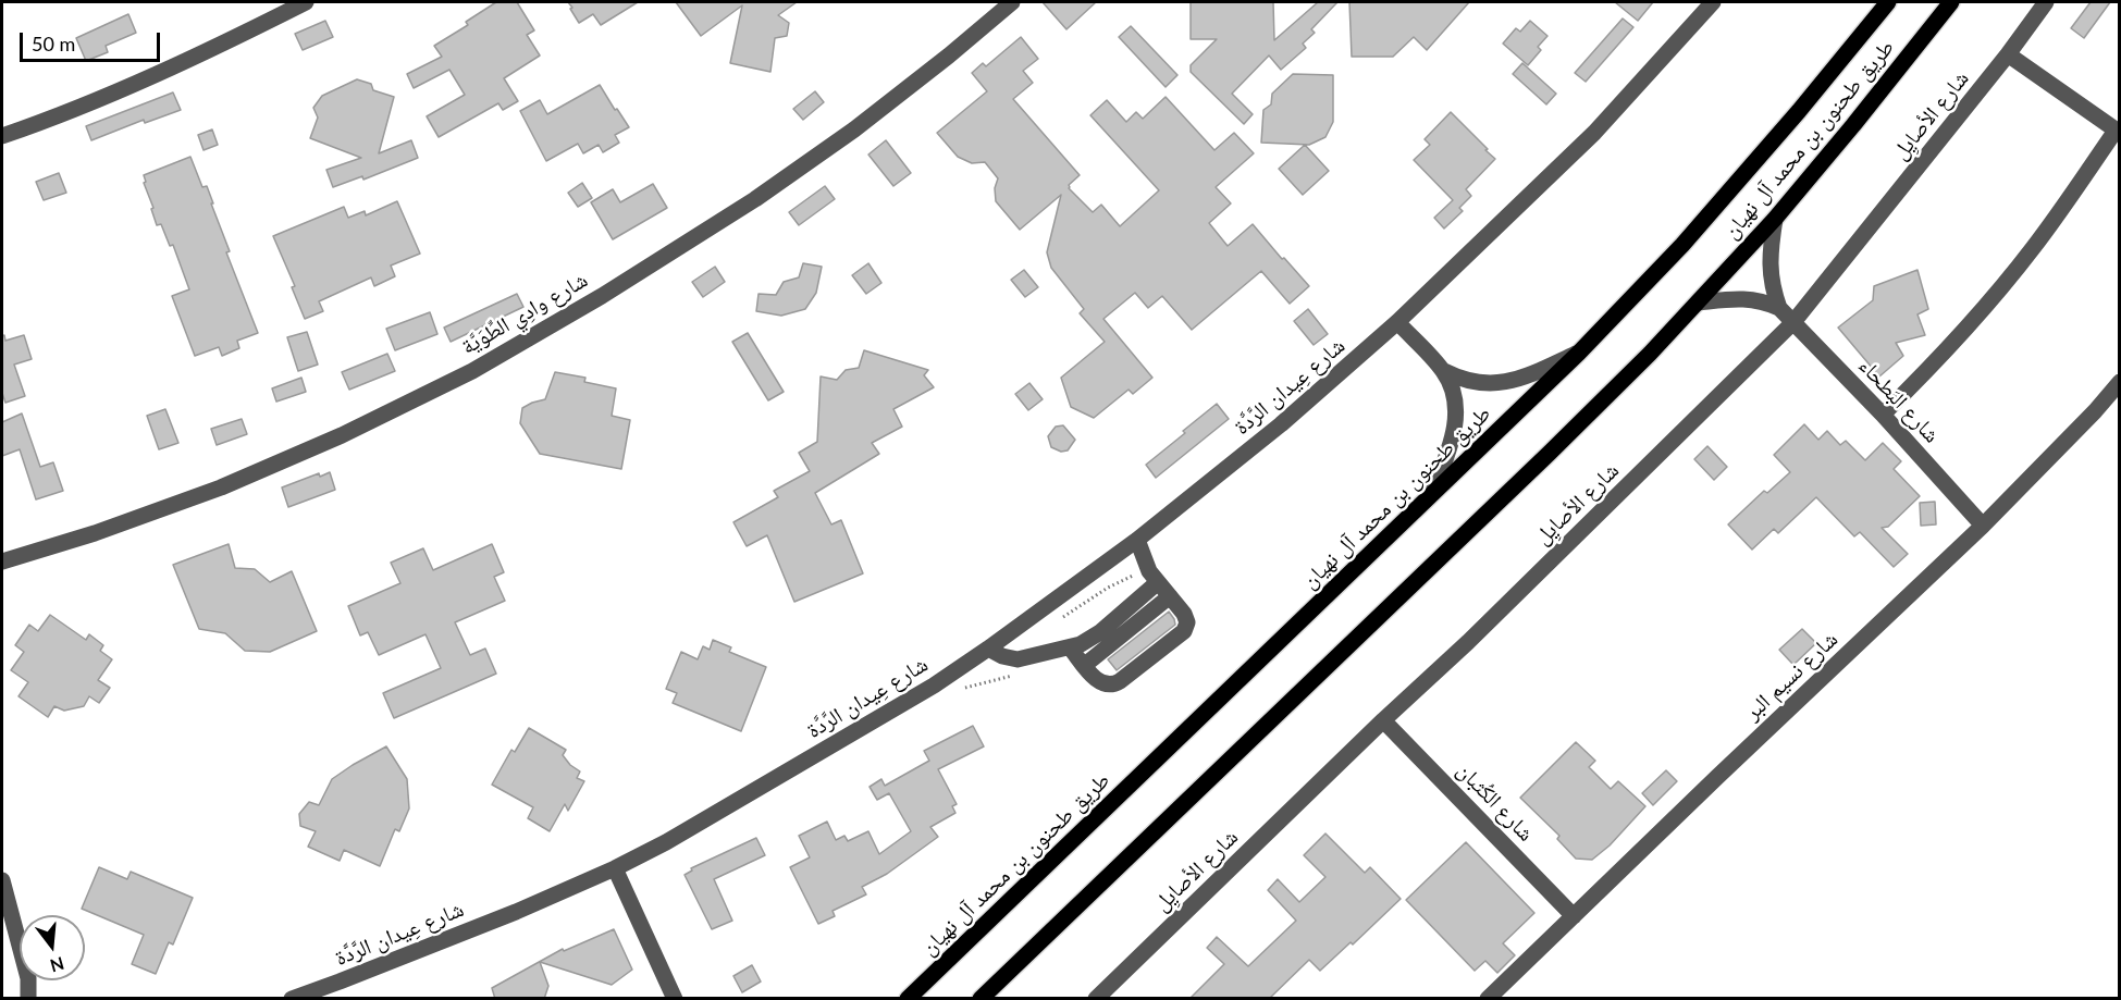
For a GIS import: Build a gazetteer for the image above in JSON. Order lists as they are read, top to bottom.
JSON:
{
  "streets": {
    "main road": ["طريق طحنون بن محمد آل نهيان"],
    "street": [
      "شارع الأصايِل",
      "شارع وادِي الطِّوَيَّة",
      "شارع عِيدان الرَّدَّة",
      "شارع البَطحاء",
      "شارع نسيم البر",
      "شارع الكُثبان"
    ]
  },
  "crossings": [
    ["شارع الأصايِل", "شارع البَطحاء"],
    ["شارع الأصايِل", "شارع الكُثبان"],
    ["طريق طحنون بن محمد آل نهيان", "شارع البَطحاء"],
    ["شارع البَطحاء", "شارع نسيم البر"],
    ["شارع نسيم البر", "شارع الكُثبان"]
  ],
  "scale_bar": "50 m",
  "north": "bottom"
}
